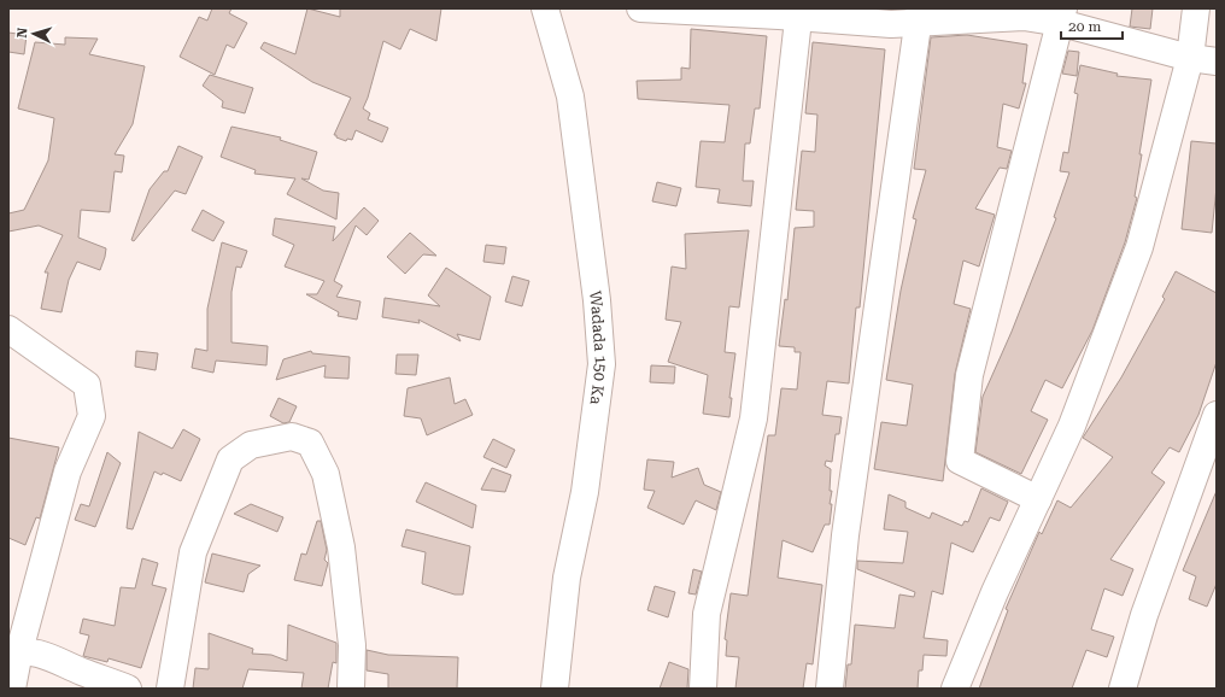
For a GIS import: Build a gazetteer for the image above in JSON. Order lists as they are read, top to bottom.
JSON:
{
  "streets": {
    "street": ["Wadada 150 Ka"]
  },
  "scale_bar": "20 m",
  "north": "left"
}
